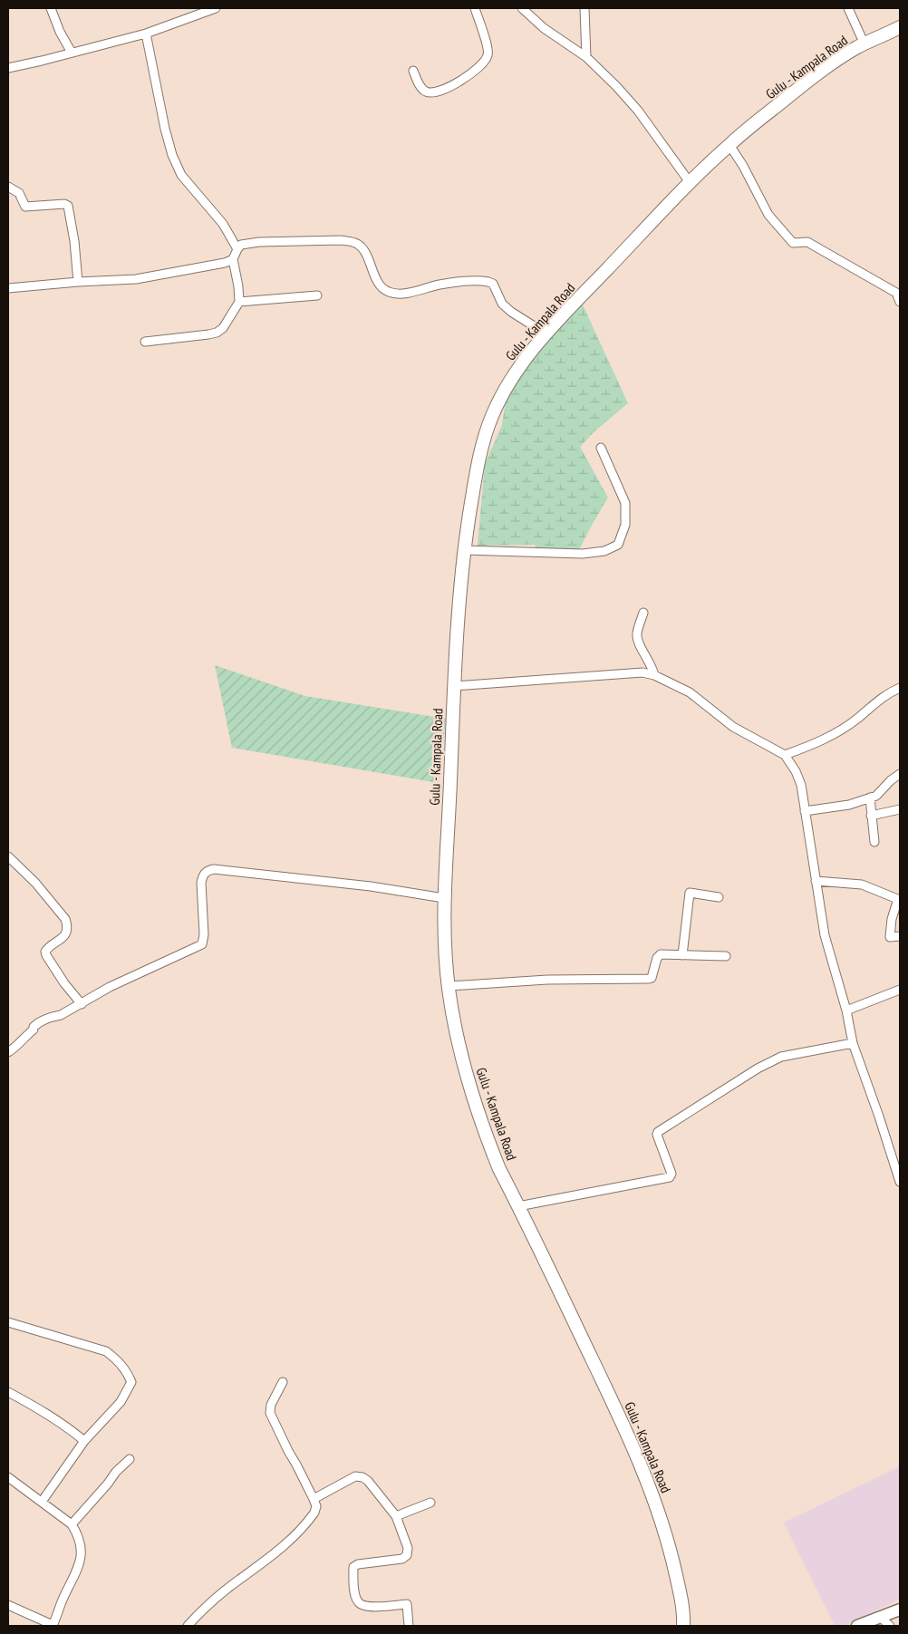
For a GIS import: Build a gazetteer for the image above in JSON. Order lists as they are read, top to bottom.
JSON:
{
  "streets": {
    "main road": ["Gulu - Kampala Road"]
  }
}
